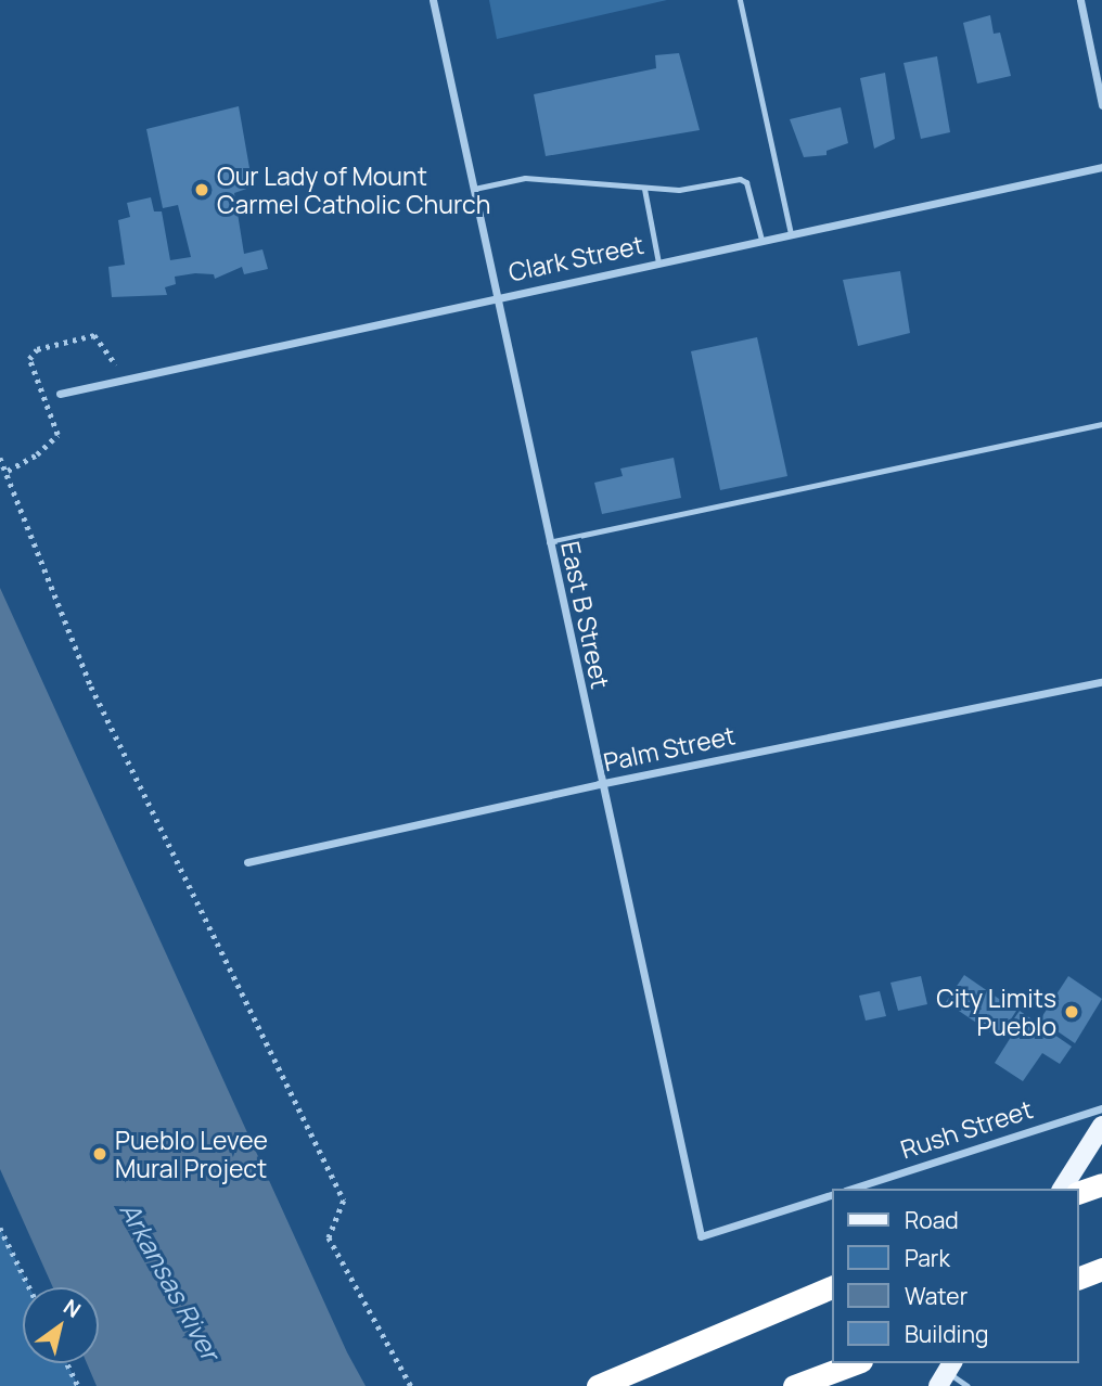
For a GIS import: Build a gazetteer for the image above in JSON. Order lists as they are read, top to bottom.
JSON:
{
  "streets": {
    "street": [
      "Clark Street",
      "East B Street",
      "Palm Street",
      "Rush Street"
    ]
  },
  "crossings": [
    ["Clark Street", "East B Street"],
    ["East B Street", "Palm Street"]
  ],
  "water": ["Arkansas River"],
  "places": ["Our Lady of Mount Carmel Catholic Church", "City Limits Pueblo", "Pueblo Levee Mural Project"],
  "legend": [
    "Road",
    "Park",
    "Water",
    "Building"
  ],
  "north": "top right"
}
